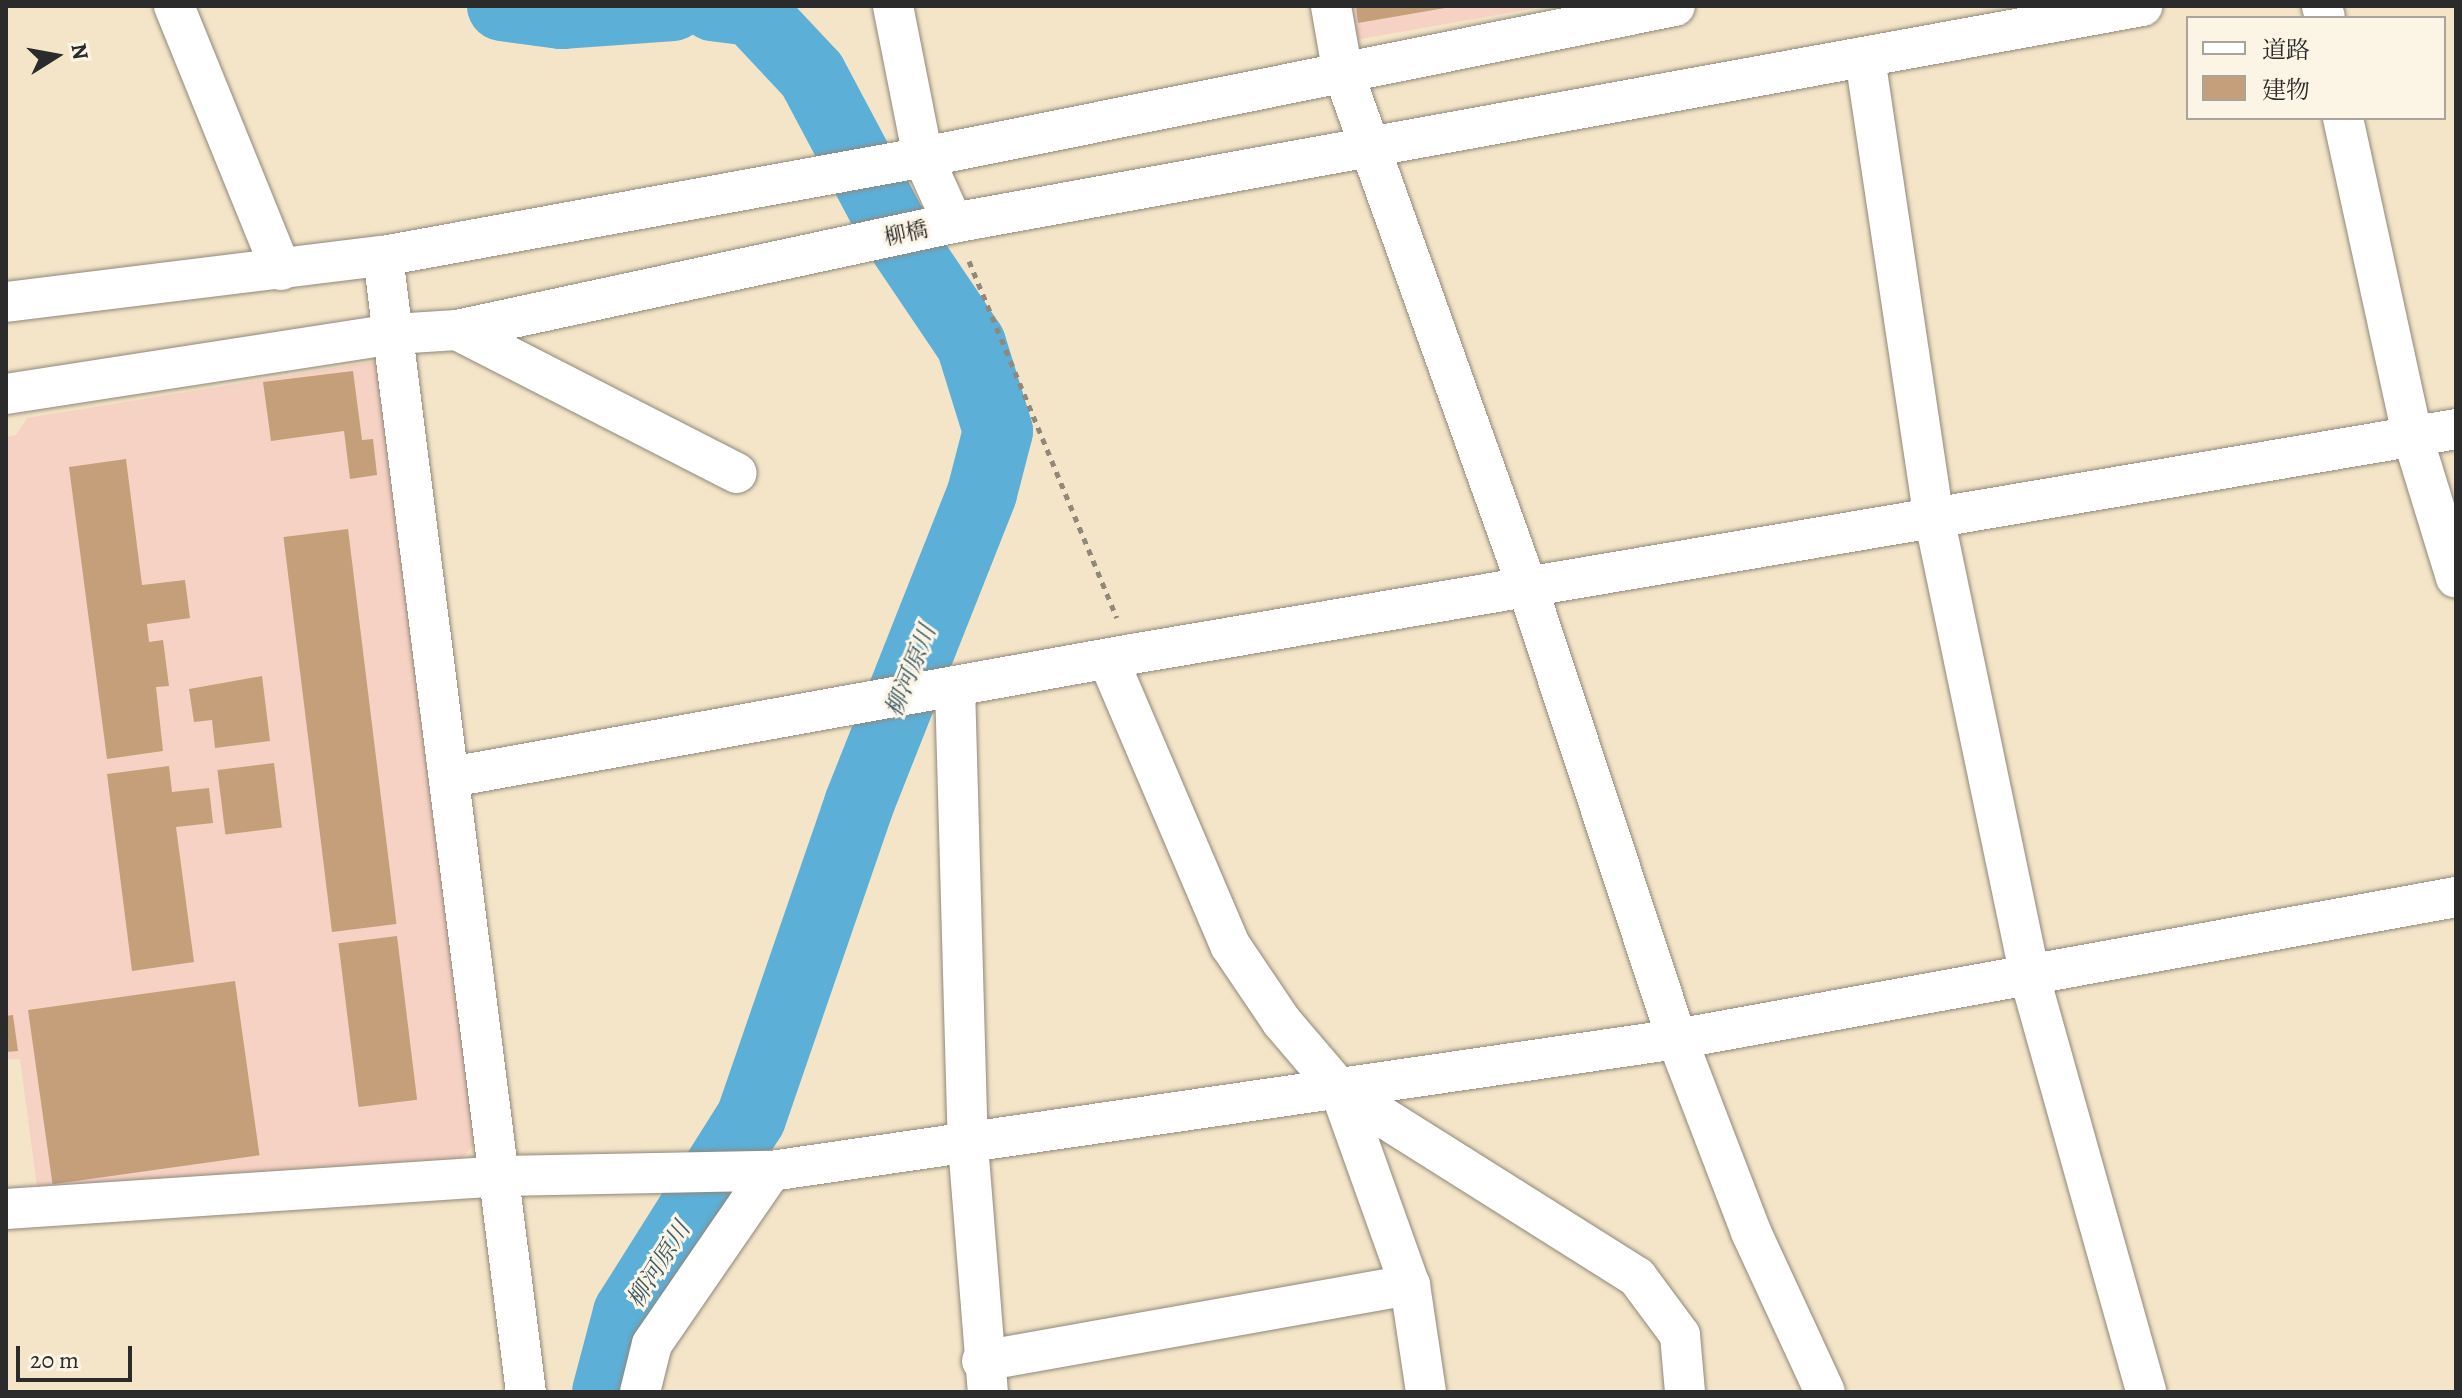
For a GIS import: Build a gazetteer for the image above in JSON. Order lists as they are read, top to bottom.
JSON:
{
  "streets": {
    "street": ["柳橋"]
  },
  "water": ["柳河原川"],
  "legend": ["道路", "建物"],
  "scale_bar": "20 m",
  "north": "right"
}
